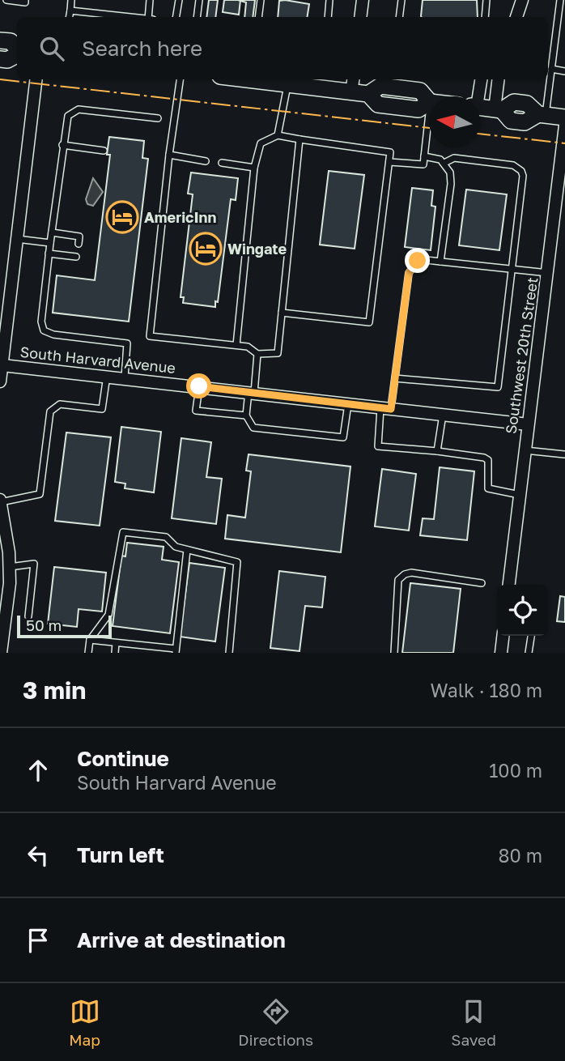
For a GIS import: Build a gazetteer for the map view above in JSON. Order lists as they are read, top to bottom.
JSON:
{
  "streets": {
    "street": ["Southwest 20th Street", "South Harvard Avenue"]
  },
  "crossings": [
    ["Southwest 20th Street", "South Harvard Avenue"]
  ],
  "places": {
    "hotel": ["AmericInn", "Wingate"]
  },
  "scale_bar": "50 m",
  "north": "left",
  "page": {
    "search": "Search here",
    "scale": "50 m",
    "heading": ["3 min", "Walk · 180 m"],
    "list": [
      ["Continue", "South Harvard Avenue", "100 m"],
      ["Turn left", "80 m"],
      "Arrive at destination"
    ],
    "nav": ["Map", "Directions", "Saved"]
  }
}
